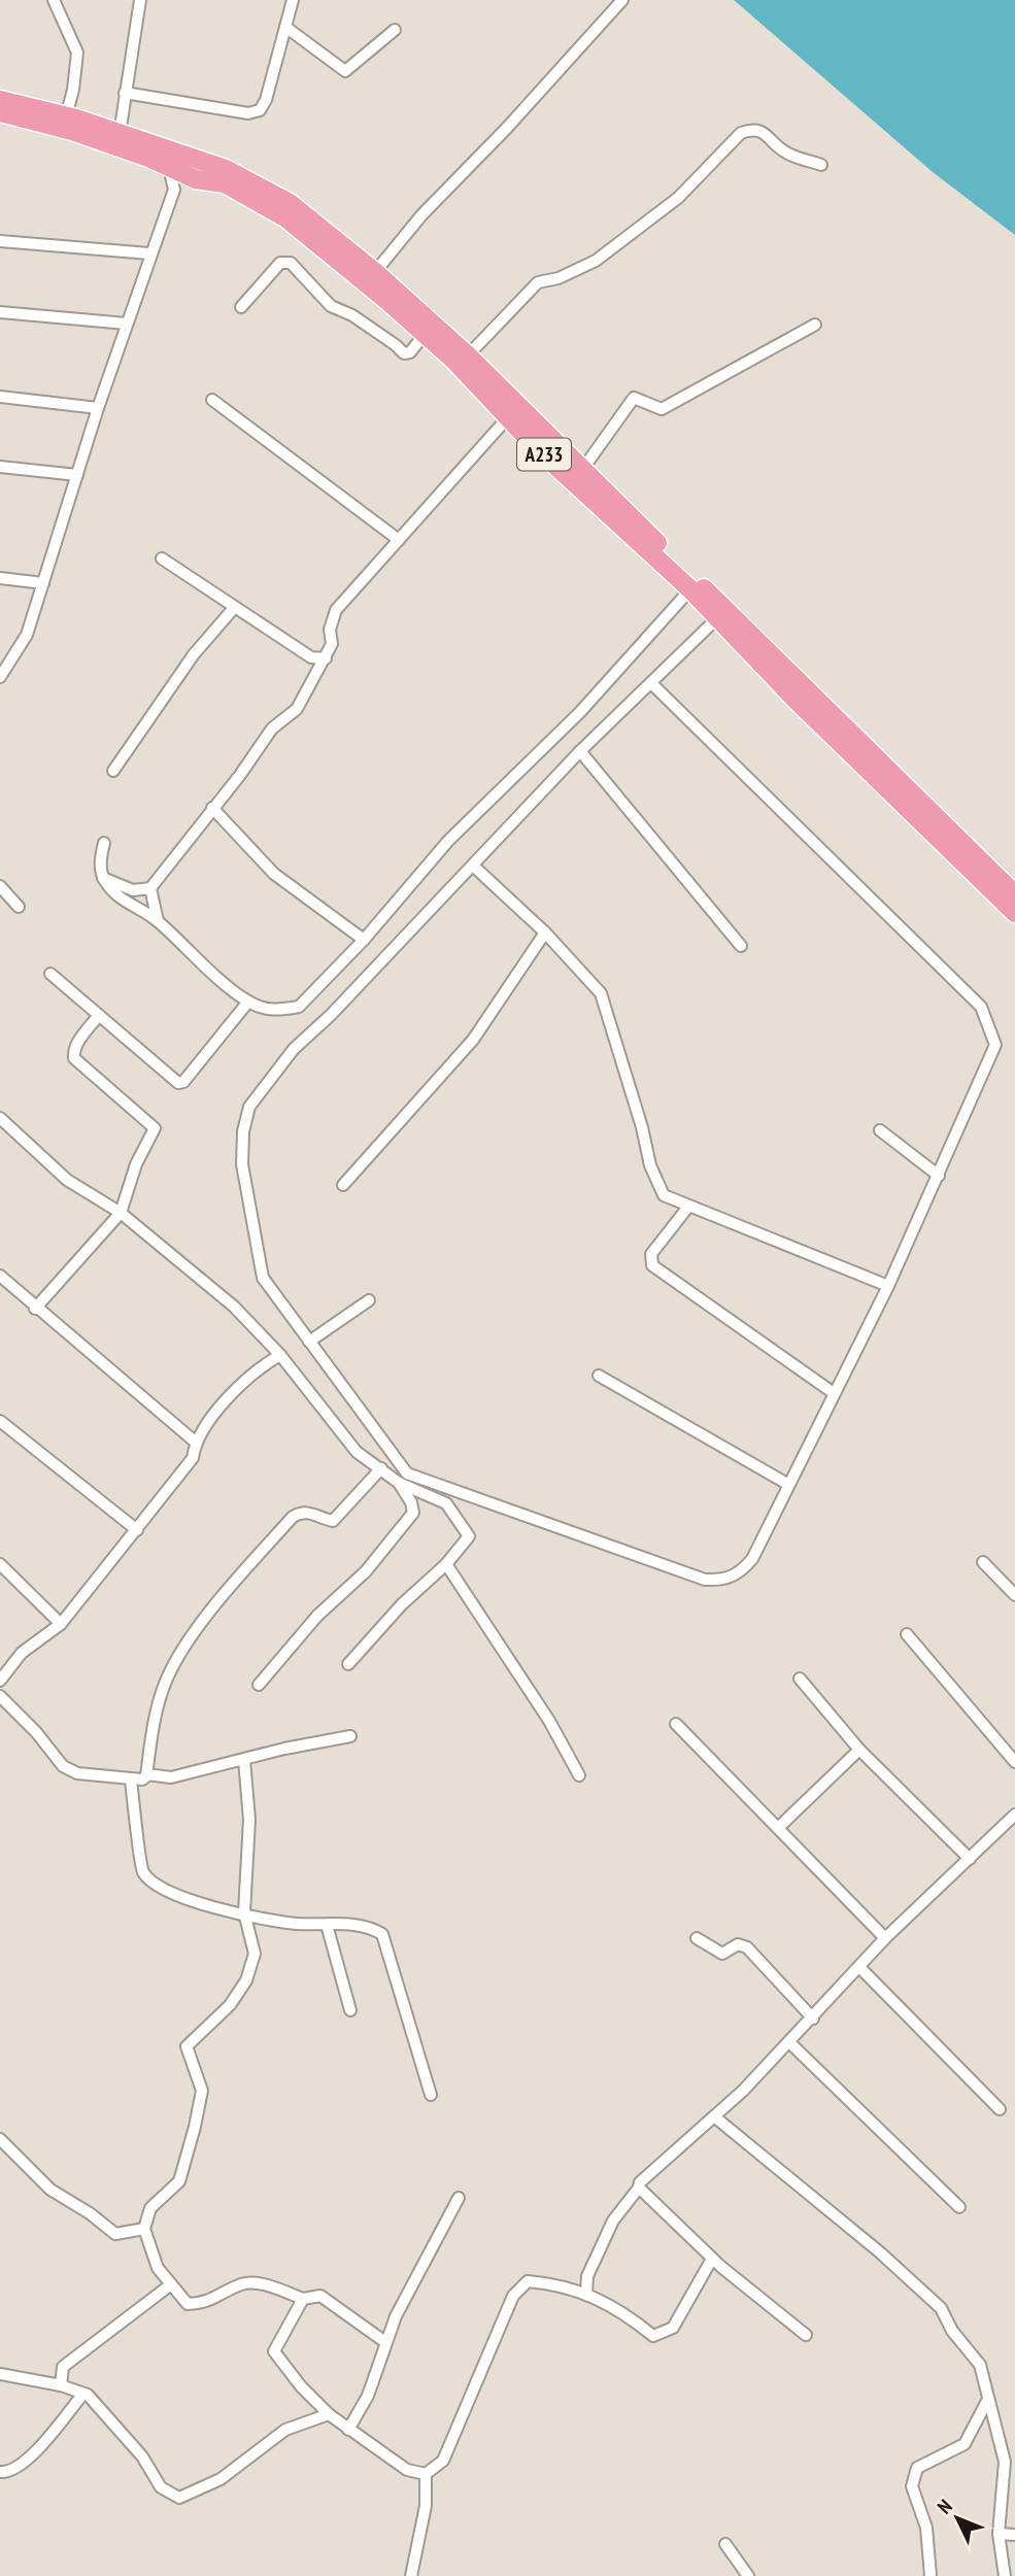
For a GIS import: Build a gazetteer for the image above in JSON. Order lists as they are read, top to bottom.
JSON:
{
  "streets": {
    "highway": ["A233"]
  },
  "north": "top left"
}
